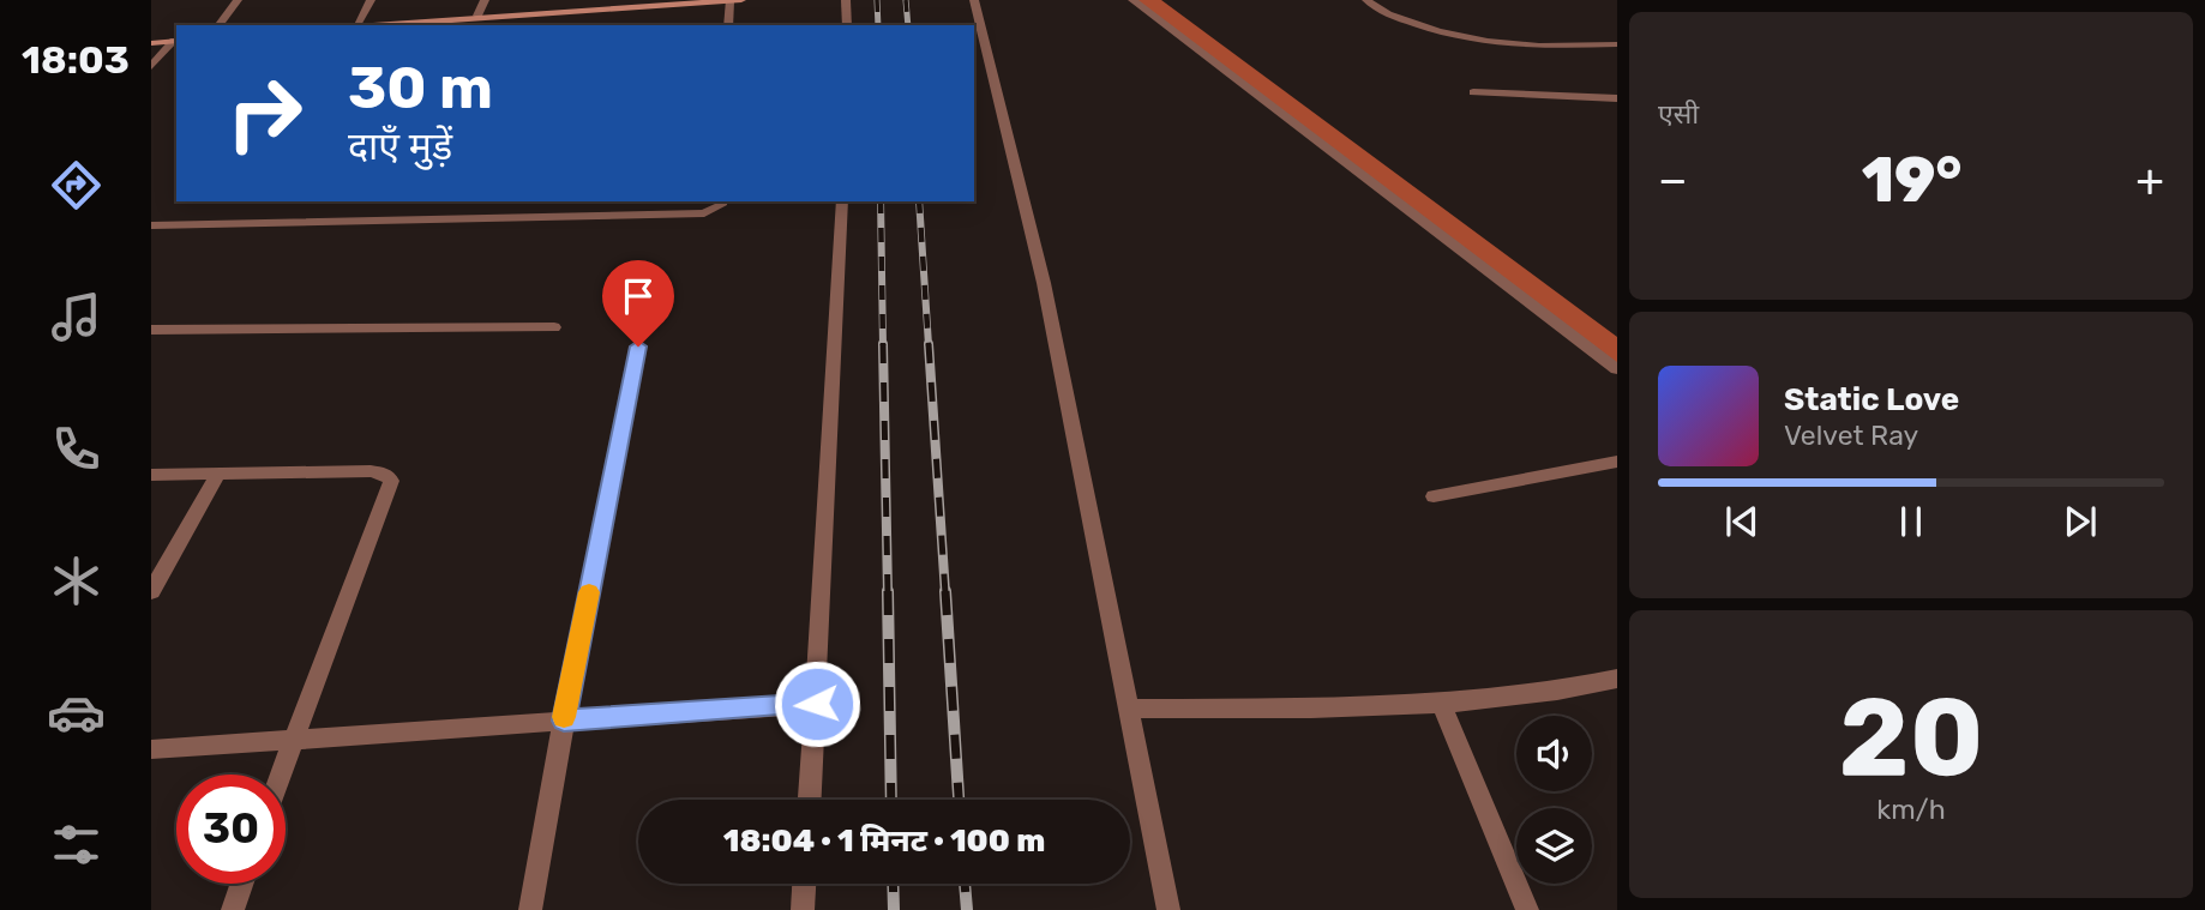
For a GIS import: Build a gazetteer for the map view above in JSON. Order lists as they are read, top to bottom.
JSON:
{
  "page": {
    "tabs": "18:03",
    "tile": [
      "एसी",
      ["20", "km/h"]
    ],
    "turn": ["30 m", "दाएँ मुड़ें"],
    "heat": ["−", "19°", "+"],
    "song": ["Static Love", "Velvet Ray"],
    "limit": "30",
    "trip": "18:04 · 1 मिनट · 100 m"
  }
}
